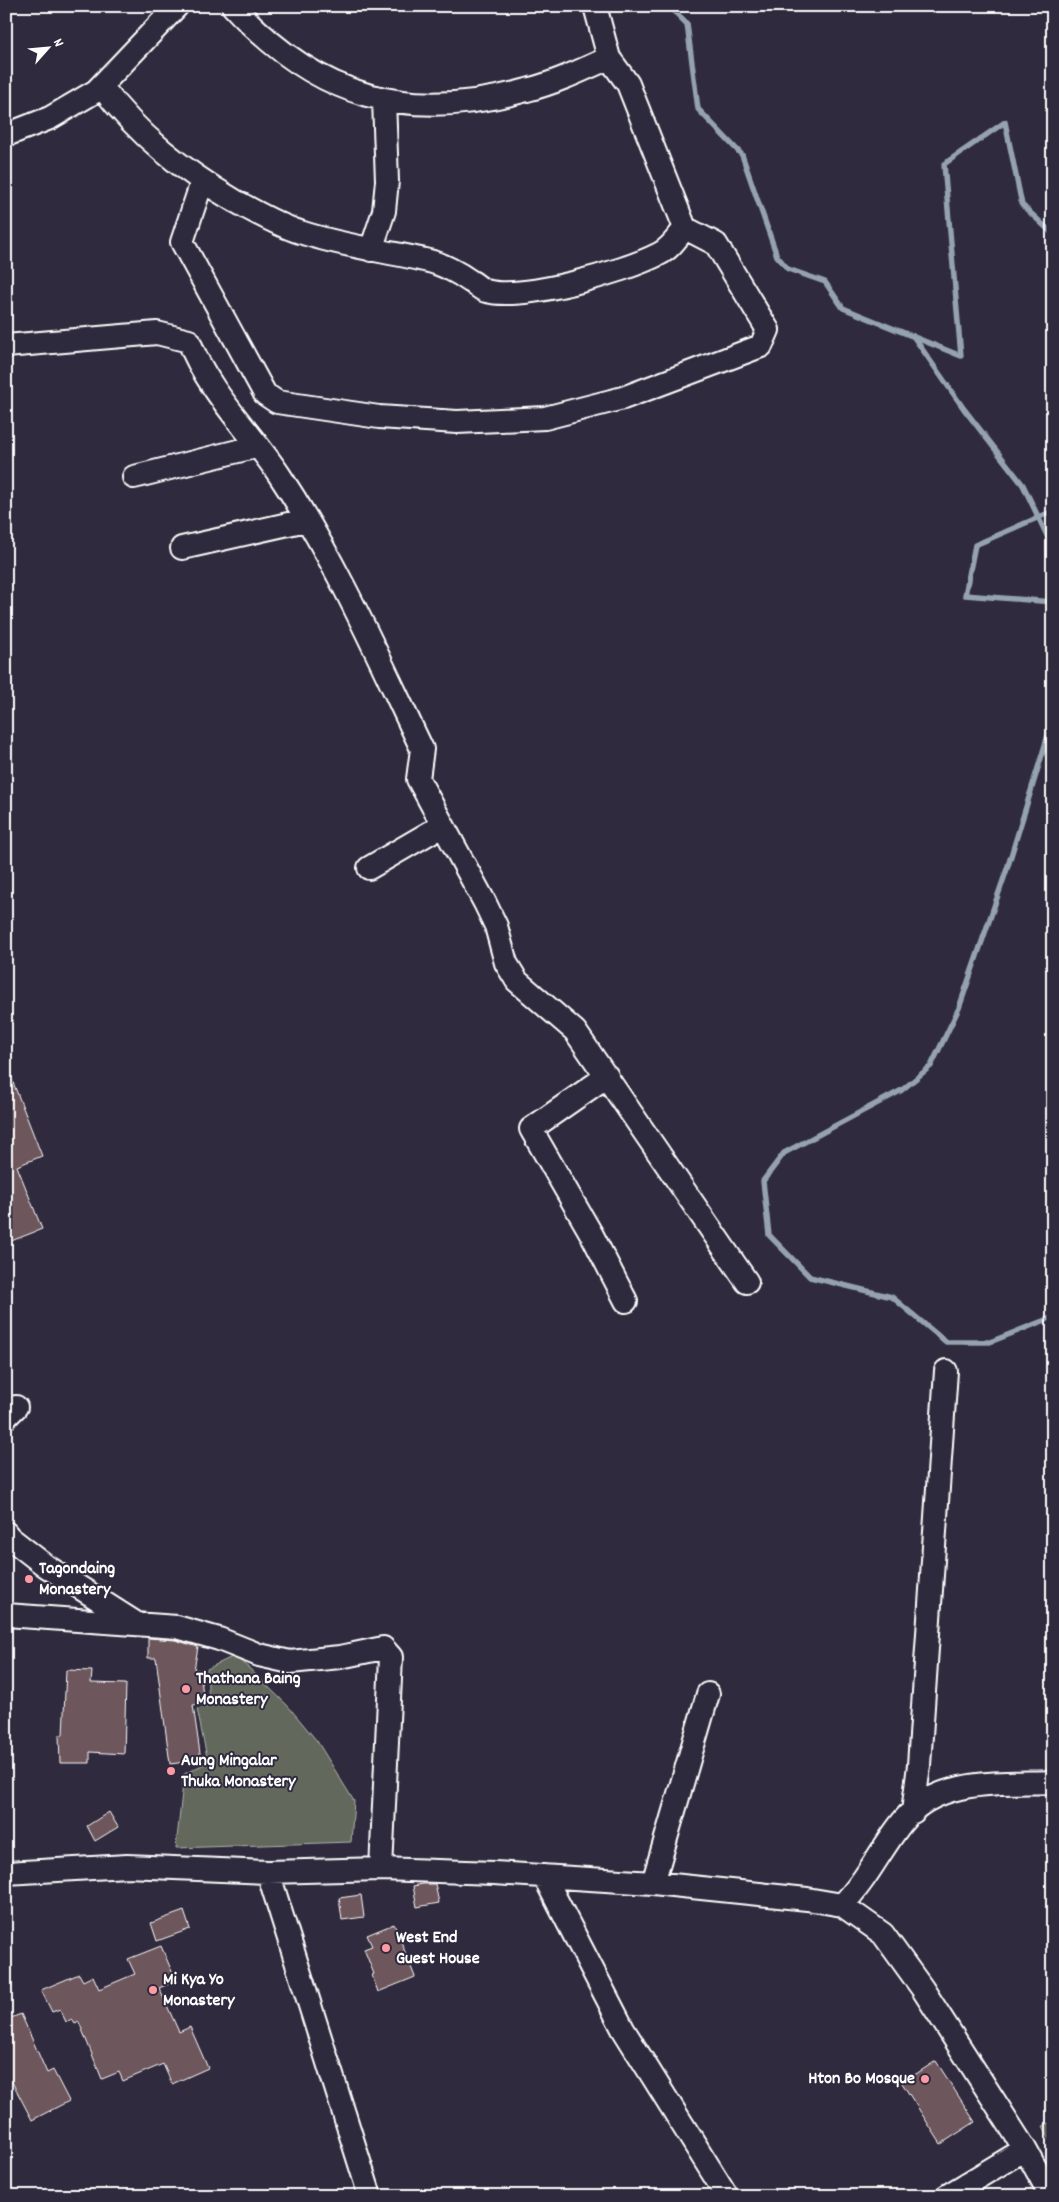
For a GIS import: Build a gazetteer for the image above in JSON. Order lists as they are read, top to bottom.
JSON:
{
  "places": [
    "Tagondaing Monastery",
    "Thathana Baing Monastery",
    "Aung Mingalar Thuka Monastery",
    "West End Guest House",
    "Mi Kya Yo Monastery",
    "Hton Bo Mosque"
  ],
  "north": "top right"
}
